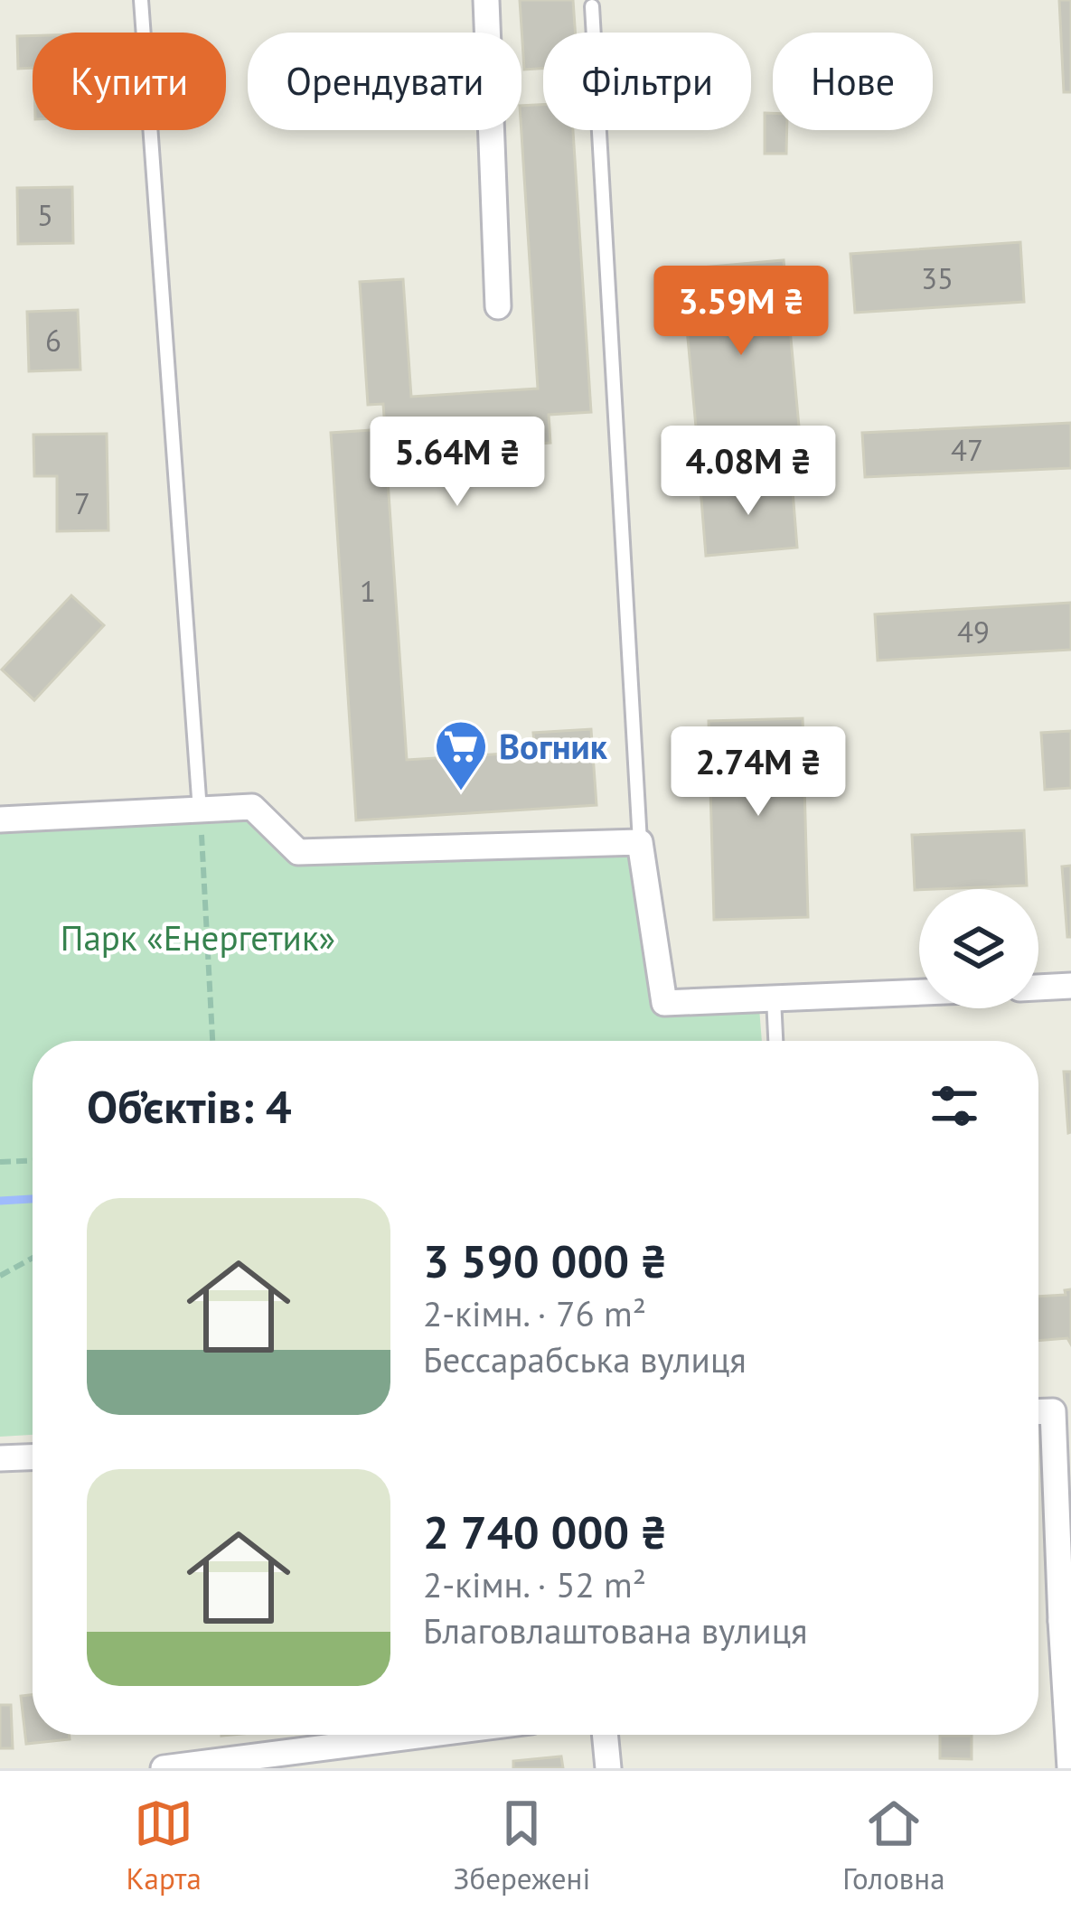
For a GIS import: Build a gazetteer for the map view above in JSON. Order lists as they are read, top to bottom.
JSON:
{
  "parks": ["Парк «Енергетик»"],
  "places": {
    "supermarket": ["Вогник"]
  },
  "house_numbers": [
    "5",
    "35",
    "6",
    "47",
    "7",
    "1",
    "49"
  ],
  "page": {
    "chip": [
      "Купити",
      "Орендувати",
      "Фільтри",
      "Нове"
    ],
    "price": [
      "3.59M ₴",
      "5.64M ₴",
      "4.08M ₴",
      "2.74M ₴"
    ],
    "heading": "Об’єктів: 4",
    "list": [
      {
        "name": "3 590 000 ₴",
        "note": "2-кімн. · 76 m² · Бессарабська вулиця"
      },
      {
        "name": "2 740 000 ₴",
        "note": "2-кімн. · 52 m² · Благовлаштована вулиця"
      }
    ],
    "tabs": ["Карта", "Збережені", "Головна"]
  }
}
